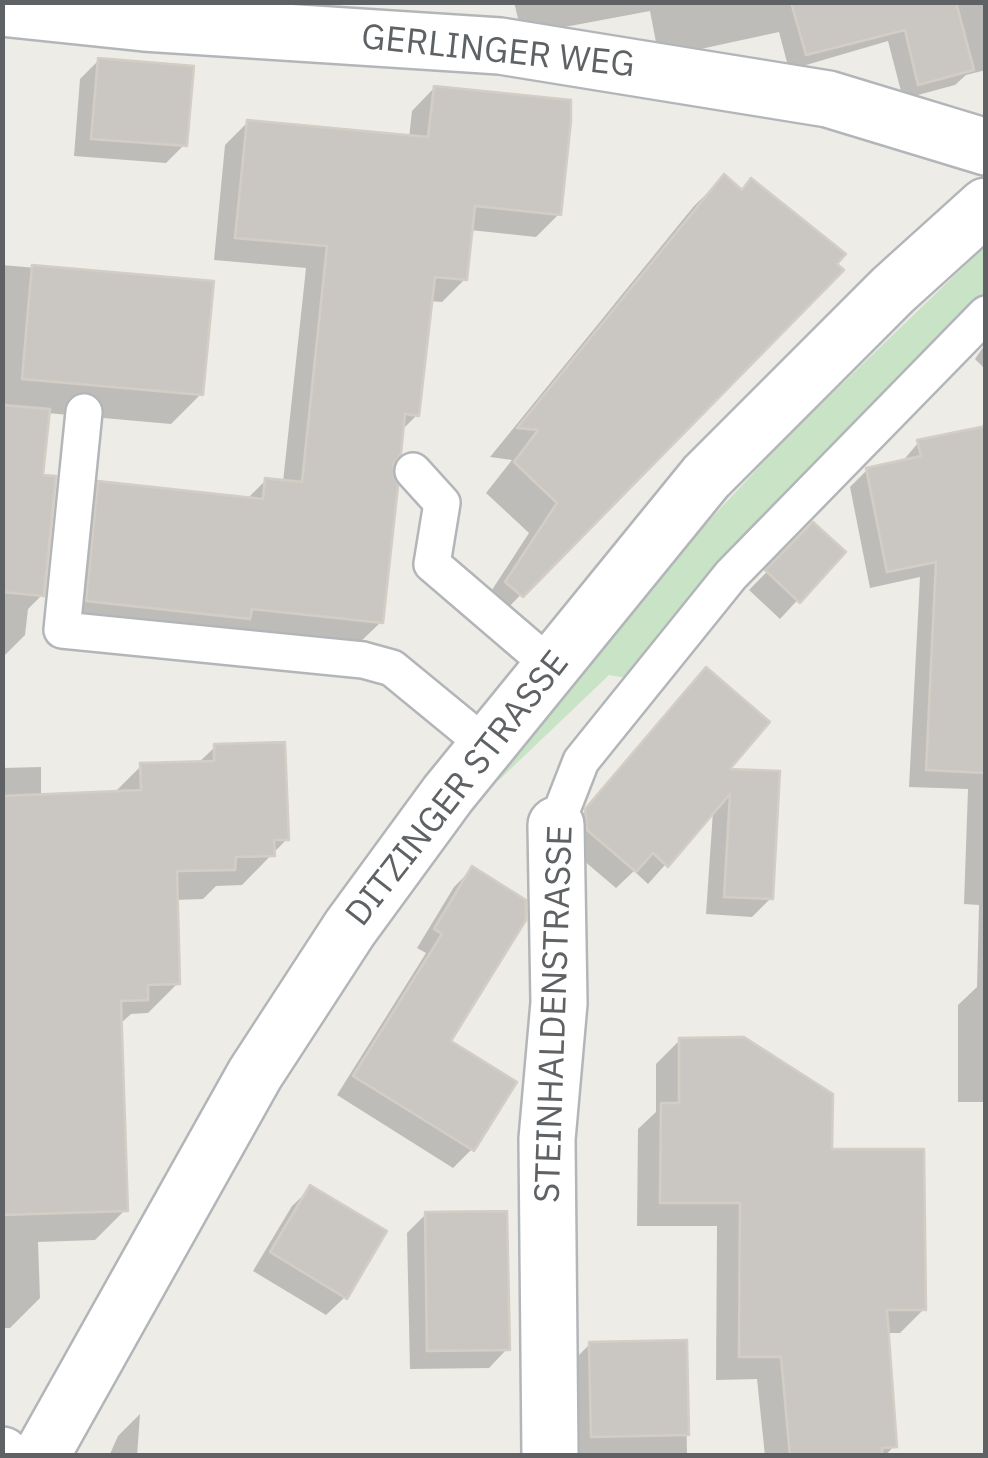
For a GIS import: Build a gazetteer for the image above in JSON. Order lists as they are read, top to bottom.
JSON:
{
  "streets": {
    "street": ["GERLINGER WEG", "DITZINGER STRASSE", "STEINHALDENSTRASSE"]
  }
}
